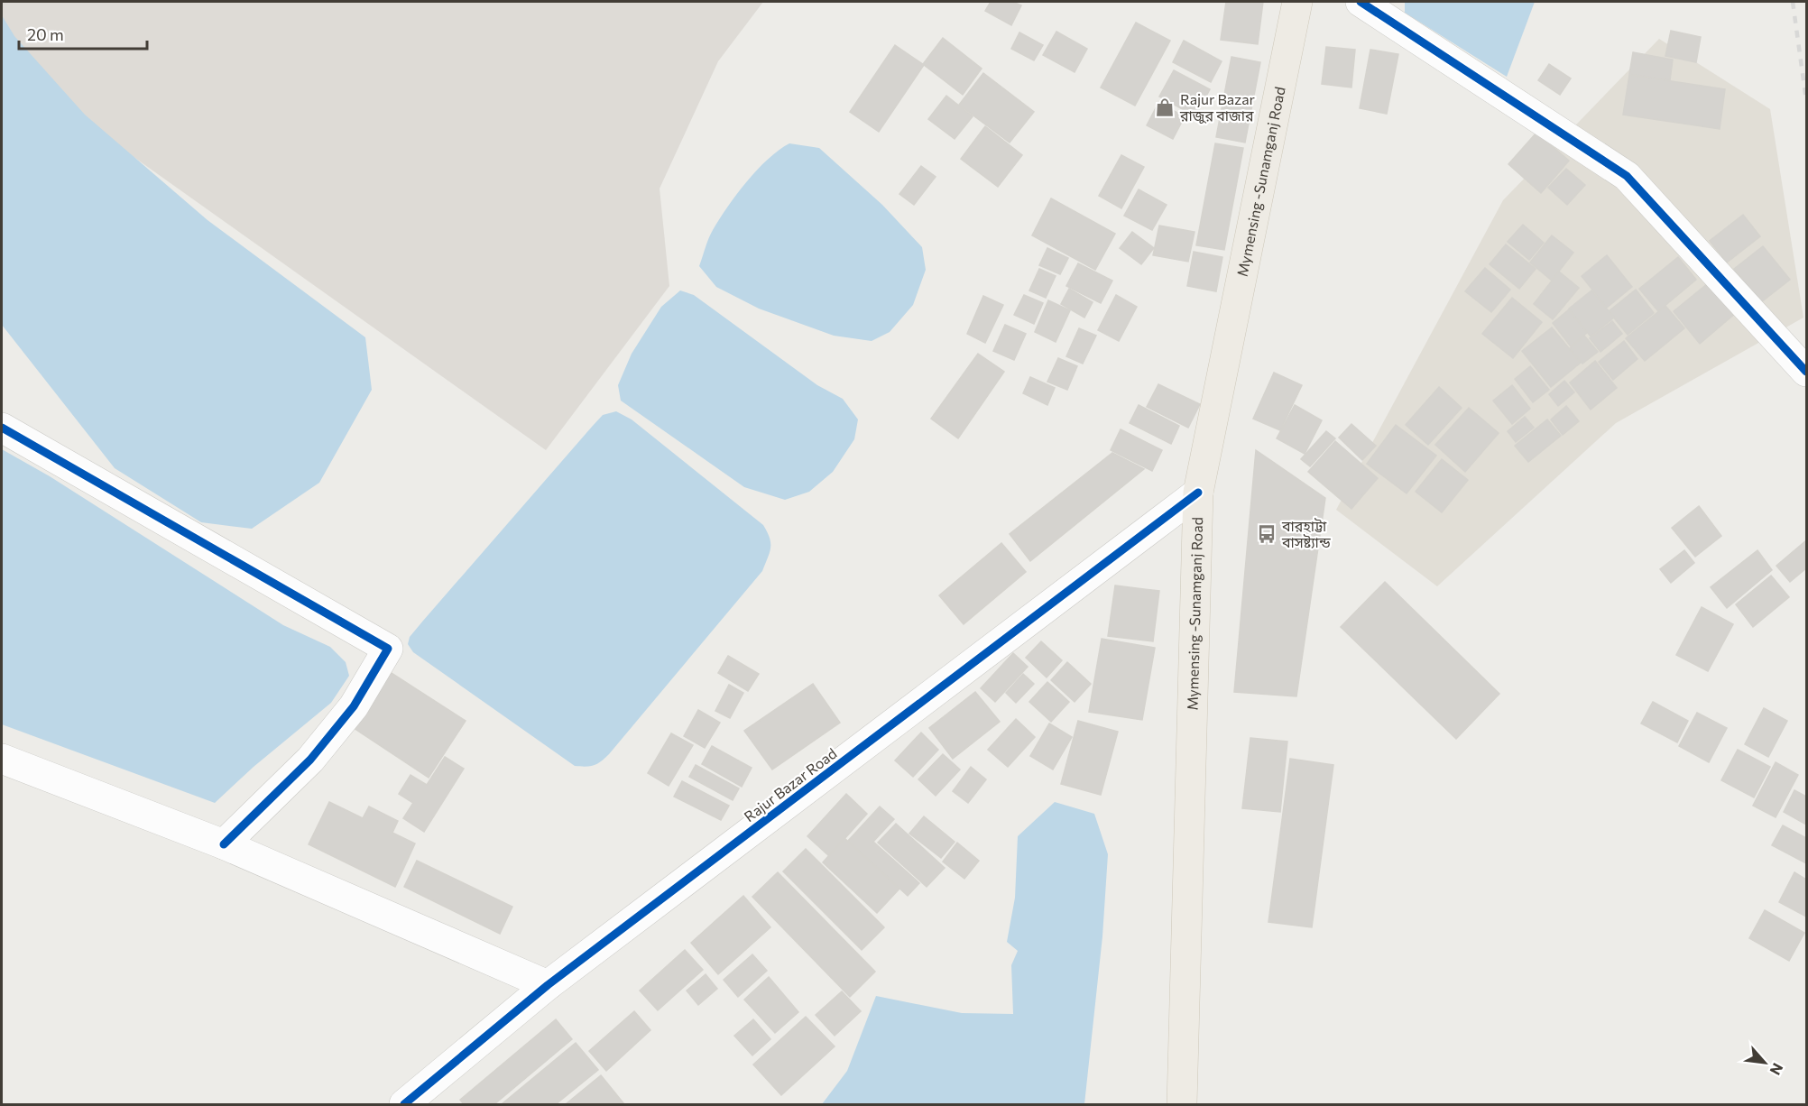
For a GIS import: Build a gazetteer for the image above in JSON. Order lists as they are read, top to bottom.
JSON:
{
  "streets": {
    "main road": ["Mymensing -Sunamganj Road"],
    "street": ["Rajur Bazar Road"]
  },
  "crossings": [
    ["Mymensing -Sunamganj Road", "Rajur Bazar Road"]
  ],
  "places": {
    "shop": ["Rajur Bazar রাজুর বাজার"],
    "bus stop": ["বারহাট্টা বাসষ্ট্যান্ড"]
  },
  "scale_bar": "20 m",
  "north": "bottom right"
}
